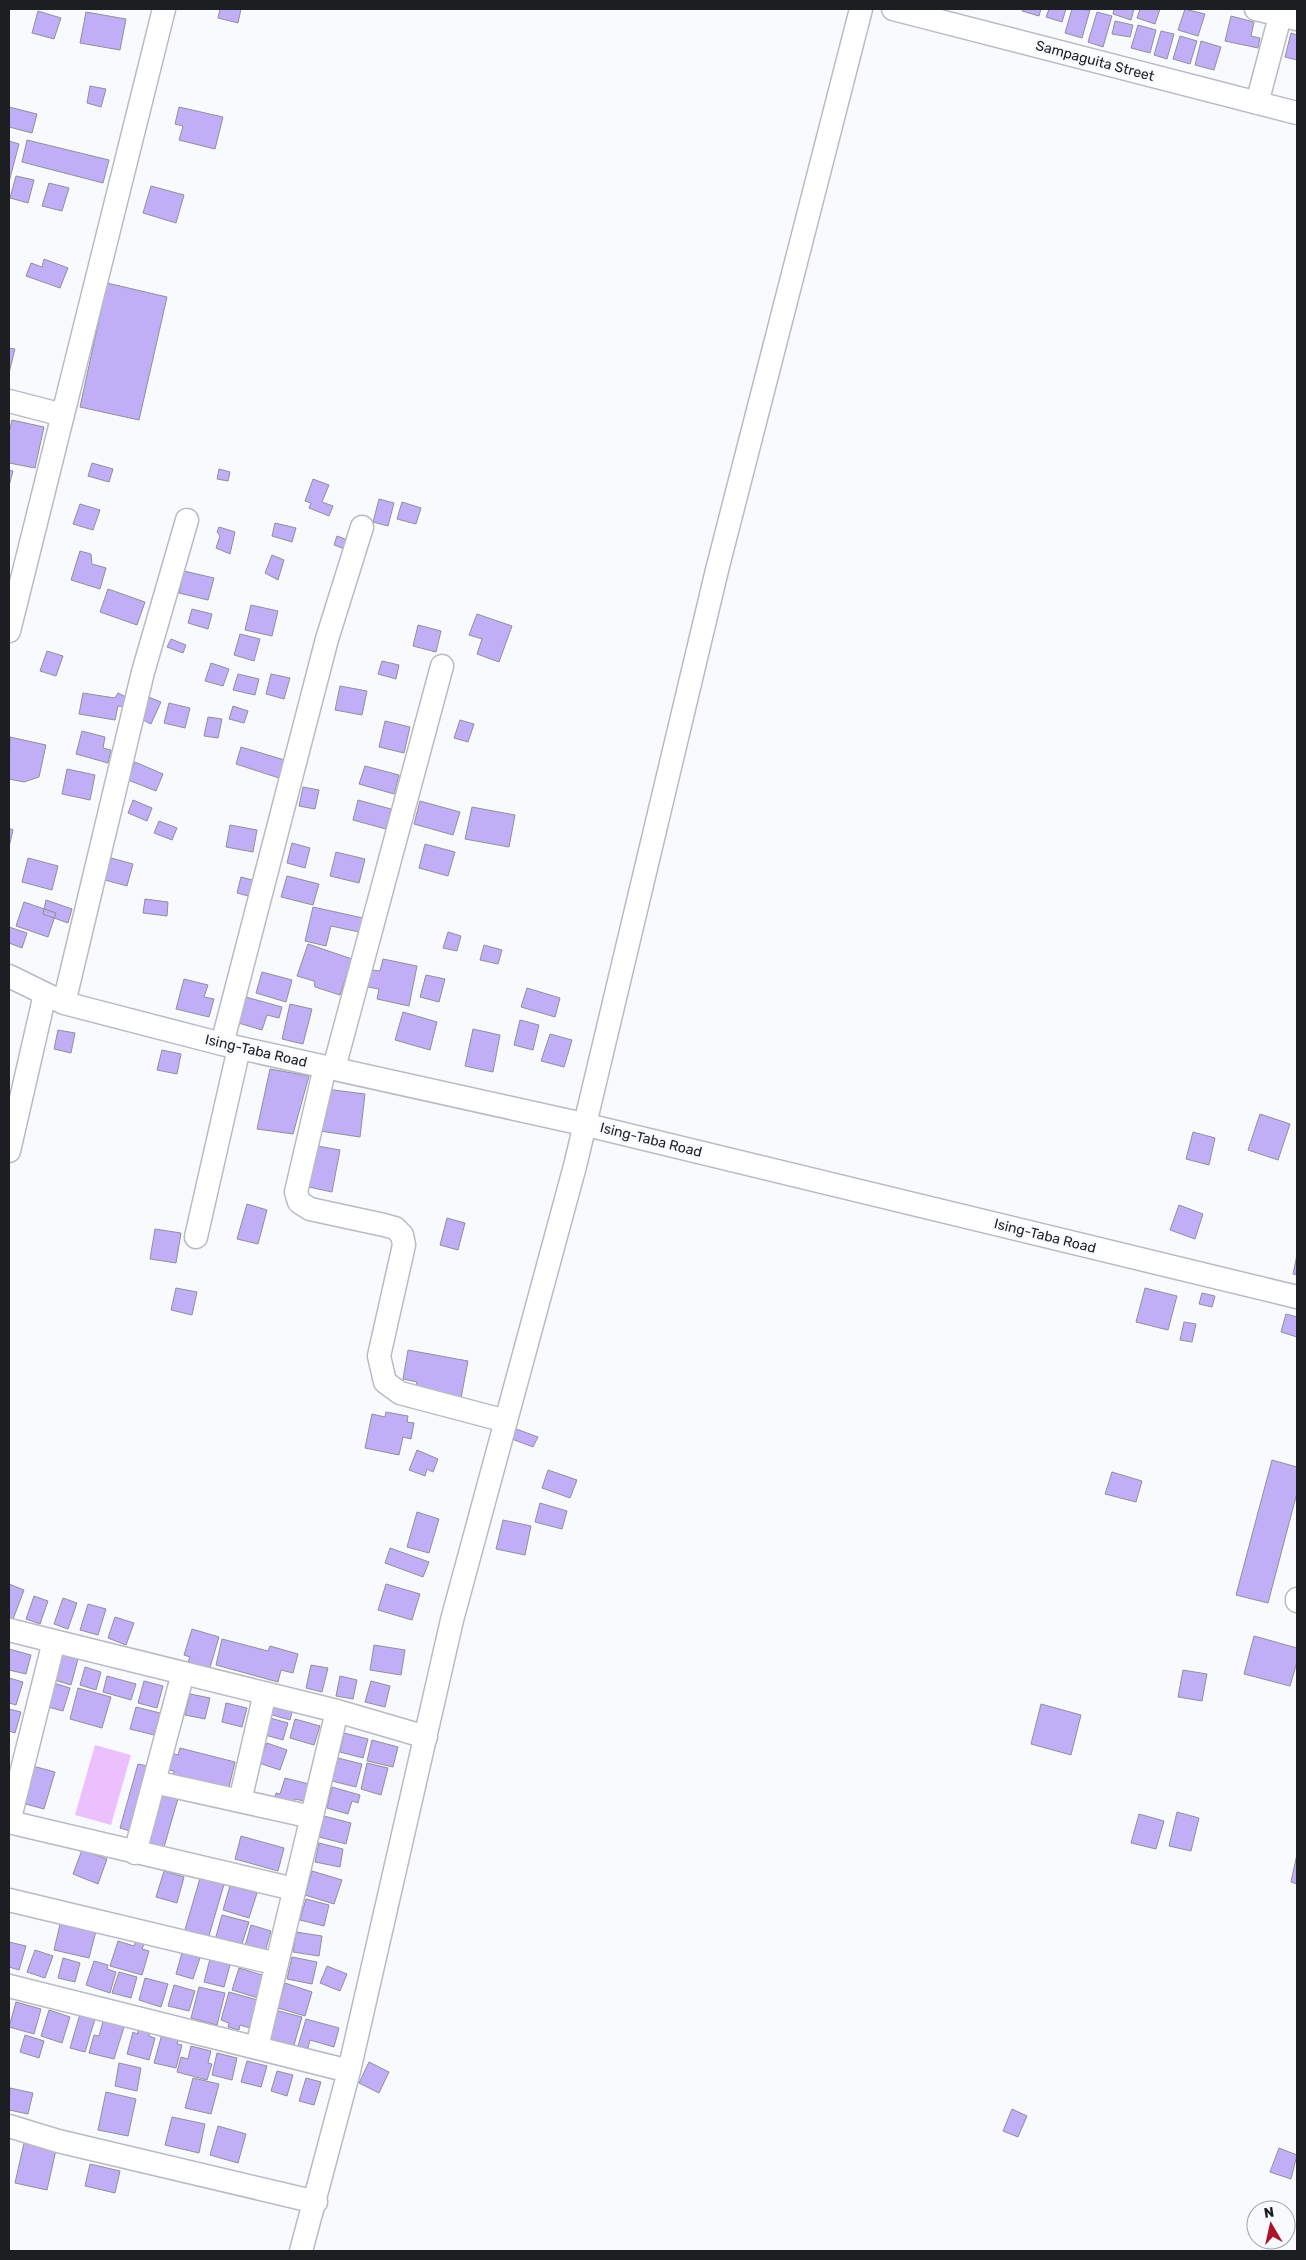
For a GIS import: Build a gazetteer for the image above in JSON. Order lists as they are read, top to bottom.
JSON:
{
  "streets": {
    "street": ["Sampaguita Street", "Ising-Taba Road"]
  },
  "north": "top"
}
